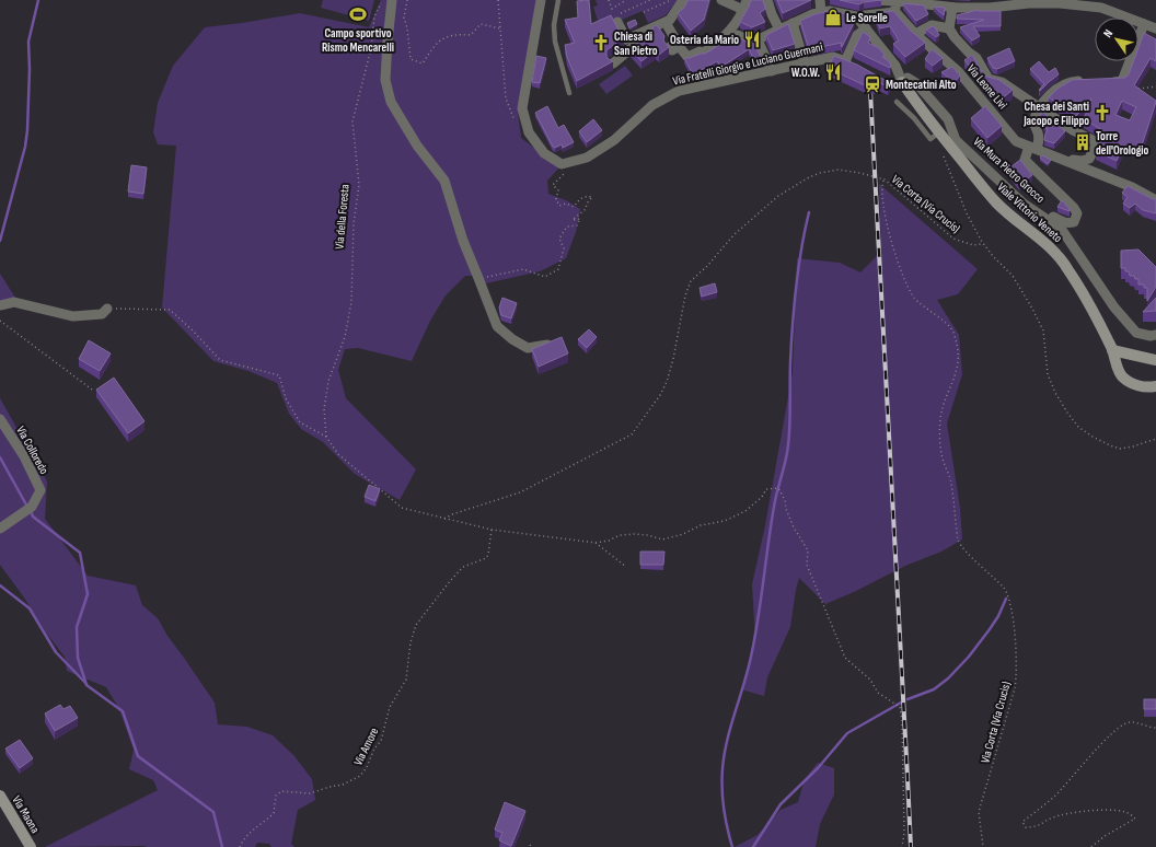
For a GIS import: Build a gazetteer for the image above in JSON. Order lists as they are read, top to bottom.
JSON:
{
  "streets": {
    "street": [
      "Via Fratelli Giorgio e Luciano Guermani",
      "Via Leone Livi",
      "Via Mura Pietro Grocco",
      "Viale Vittorio Veneto",
      "Via Colloredo",
      "Via Maona"
    ],
    "path": ["Via Corta (Via Crucis)", "Via della Foresta", "Via Amore"]
  },
  "crossings": [
    ["Via Mura Pietro Grocco", "Viale Vittorio Veneto"]
  ],
  "places": {
    "sports": ["Campo sportivo Rismo Mencarelli"],
    "shop": ["Le Sorelle"],
    "restaurant": ["Osteria da Mario", "W.O.W."],
    "church": ["Chiesa di San Pietro", "Chesa dei Santi Jacopo e Filippo"],
    "station": ["Montecatini Alto"],
    "building": ["Torre dell'Orologio"]
  },
  "north": "top left"
}
